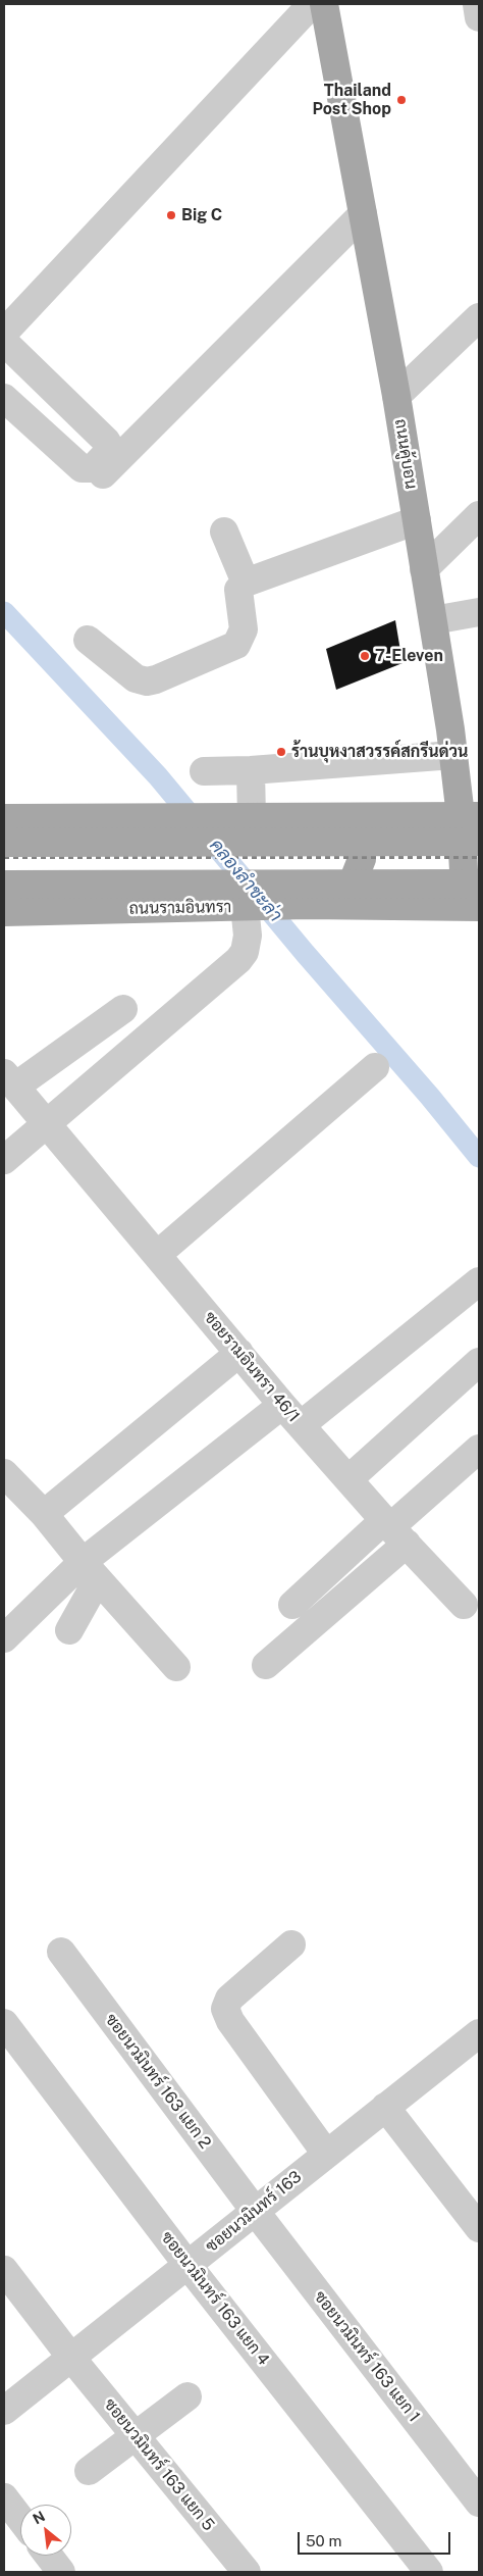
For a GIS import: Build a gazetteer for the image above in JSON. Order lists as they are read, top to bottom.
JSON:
{
  "streets": {
    "main road": ["ถนนคู้บอน", "ถนนรามอินทรา"],
    "street": [
      "ซอยรามอินทรา 46/1",
      "ซอยนวมินทร์ 163 แยก 2",
      "ซอยนวมินทร์ 163",
      "ซอยนวมินทร์ 163 แยก 4",
      "ซอยนวมินทร์ 163 แยก 1",
      "ซอยนวมินทร์ 163 แยก 5"
    ]
  },
  "crossings": [
    ["ถนนคู้บอน", "ถนนรามอินทรา"],
    ["ซอยนวมินทร์ 163 แยก 2", "ซอยนวมินทร์ 163"],
    ["ซอยนวมินทร์ 163 แยก 2", "ซอยนวมินทร์ 163 แยก 1"],
    ["ซอยนวมินทร์ 163", "ซอยนวมินทร์ 163 แยก 4"],
    ["ซอยนวมินทร์ 163", "ซอยนวมินทร์ 163 แยก 1"],
    ["ซอยนวมินทร์ 163", "ซอยนวมินทร์ 163 แยก 5"]
  ],
  "water": ["คลองลำชะล่า"],
  "places": [
    "Thailand Post Shop",
    "Big C",
    "7-Eleven",
    "ร้านบุหงาสวรรค์สกรีนด่วน"
  ],
  "scale_bar": "50 m",
  "north": "top left"
}
